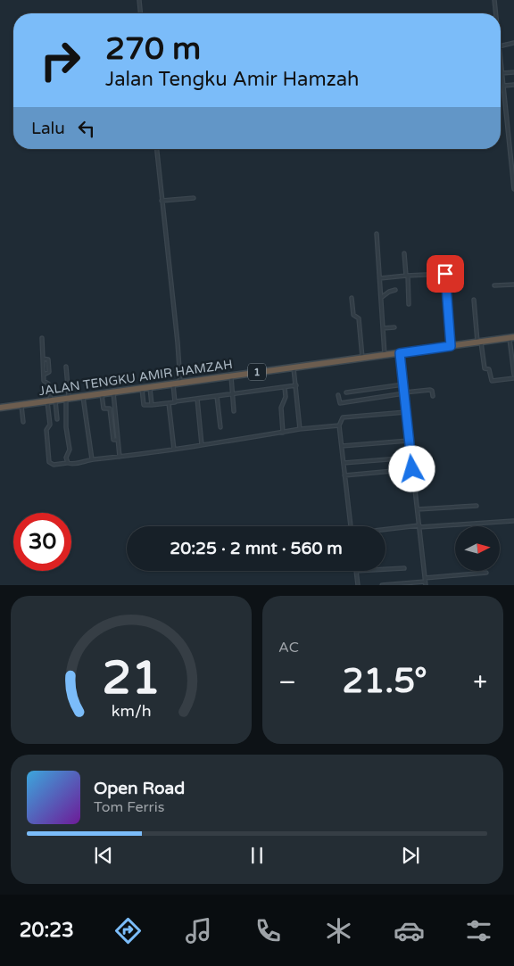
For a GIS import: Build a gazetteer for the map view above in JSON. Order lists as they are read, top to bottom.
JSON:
{
  "streets": {
    "highway": ["1", "JALAN TENGKU AMIR HAMZAH"]
  },
  "north": "right",
  "page": {
    "turn": ["270 m", "Jalan Tengku Amir Hamzah"],
    "then": "Lalu",
    "limit": "30",
    "trip": "20:25 · 2 mnt · 560 m",
    "tile": "AC",
    "heat": ["−", "21.5°", "+"],
    "song": ["Open Road", "Tom Ferris"],
    "tabs": "20:23",
    "gauge": ["21", "km/h"]
  }
}
